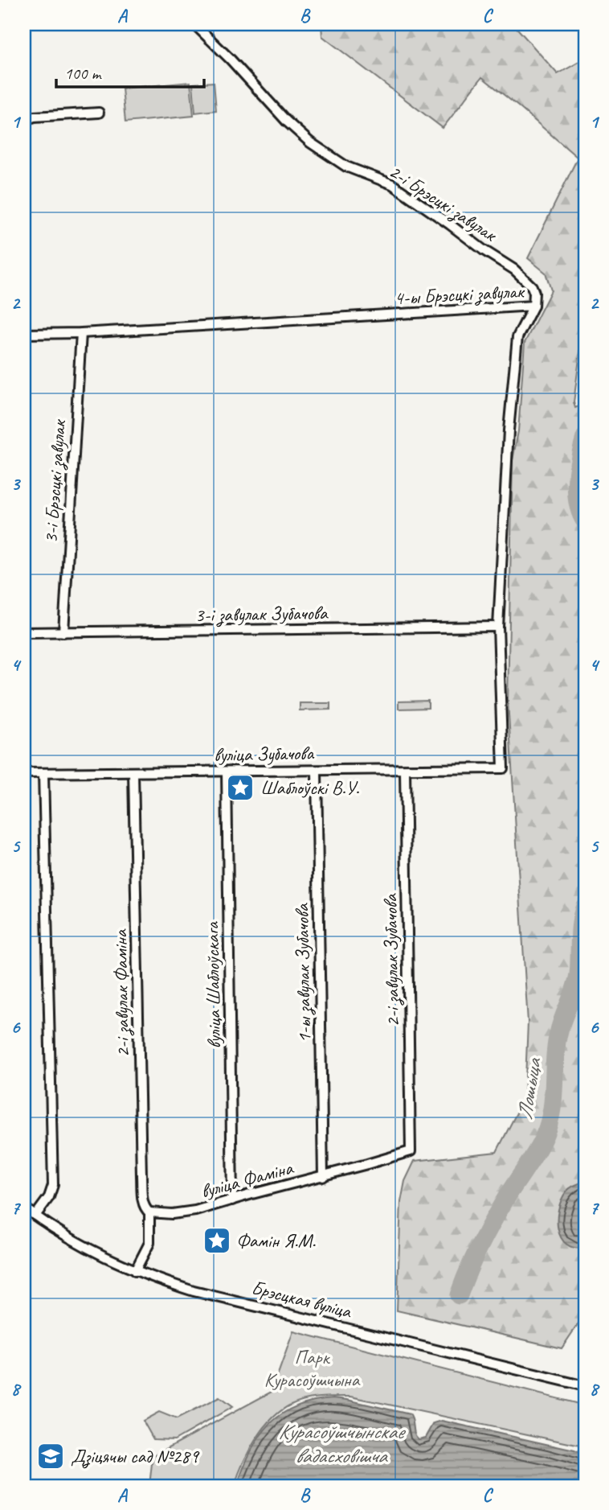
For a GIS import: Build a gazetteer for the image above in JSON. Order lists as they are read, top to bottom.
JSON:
{
  "streets": {
    "street": [
      "2-і Брэсцкі завулак",
      "4-ы Брэсцкі завулак",
      "3-і Брэсцкі завулак",
      "3-і завулак Зубачова",
      "вуліца Зубачова",
      "2-і завулак Зубачова",
      "1-ы завулак Зубачова",
      "вуліца Шаблоўскага",
      "2-і завулак Фаміна",
      "вуліца Фаміна",
      "Брэсцкая вуліца"
    ]
  },
  "crossings": [
    ["2-і Брэсцкі завулак", "4-ы Брэсцкі завулак"],
    ["4-ы Брэсцкі завулак", "3-і Брэсцкі завулак"],
    ["4-ы Брэсцкі завулак", "3-і завулак Зубачова"],
    ["4-ы Брэсцкі завулак", "вуліца Зубачова"],
    ["3-і Брэсцкі завулак", "3-і завулак Зубачова"],
    ["вуліца Зубачова", "2-і завулак Зубачова"],
    ["вуліца Зубачова", "1-ы завулак Зубачова"],
    ["вуліца Зубачова", "вуліца Шаблоўскага"],
    ["вуліца Зубачова", "2-і завулак Фаміна"],
    ["2-і завулак Зубачова", "вуліца Фаміна"],
    ["1-ы завулак Зубачова", "вуліца Фаміна"],
    ["вуліца Шаблоўскага", "вуліца Фаміна"],
    ["2-і завулак Фаміна", "вуліца Фаміна"]
  ],
  "water": ["Лошыца", "Курасоўшчынскае вадасховішча"],
  "parks": ["Парк Курасоўшчына"],
  "places": {
    "place": ["Шаблоўскі В.У.", "Фамін Я.М."],
    "school or university": ["Дзіцячы сад №289"]
  },
  "scale_bar": "100 m",
  "grid": {
    "columns": ["A", "B", "C"],
    "rows": [
      "1",
      "2",
      "3",
      "4",
      "5",
      "6",
      "7",
      "8"
    ]
  }
}
